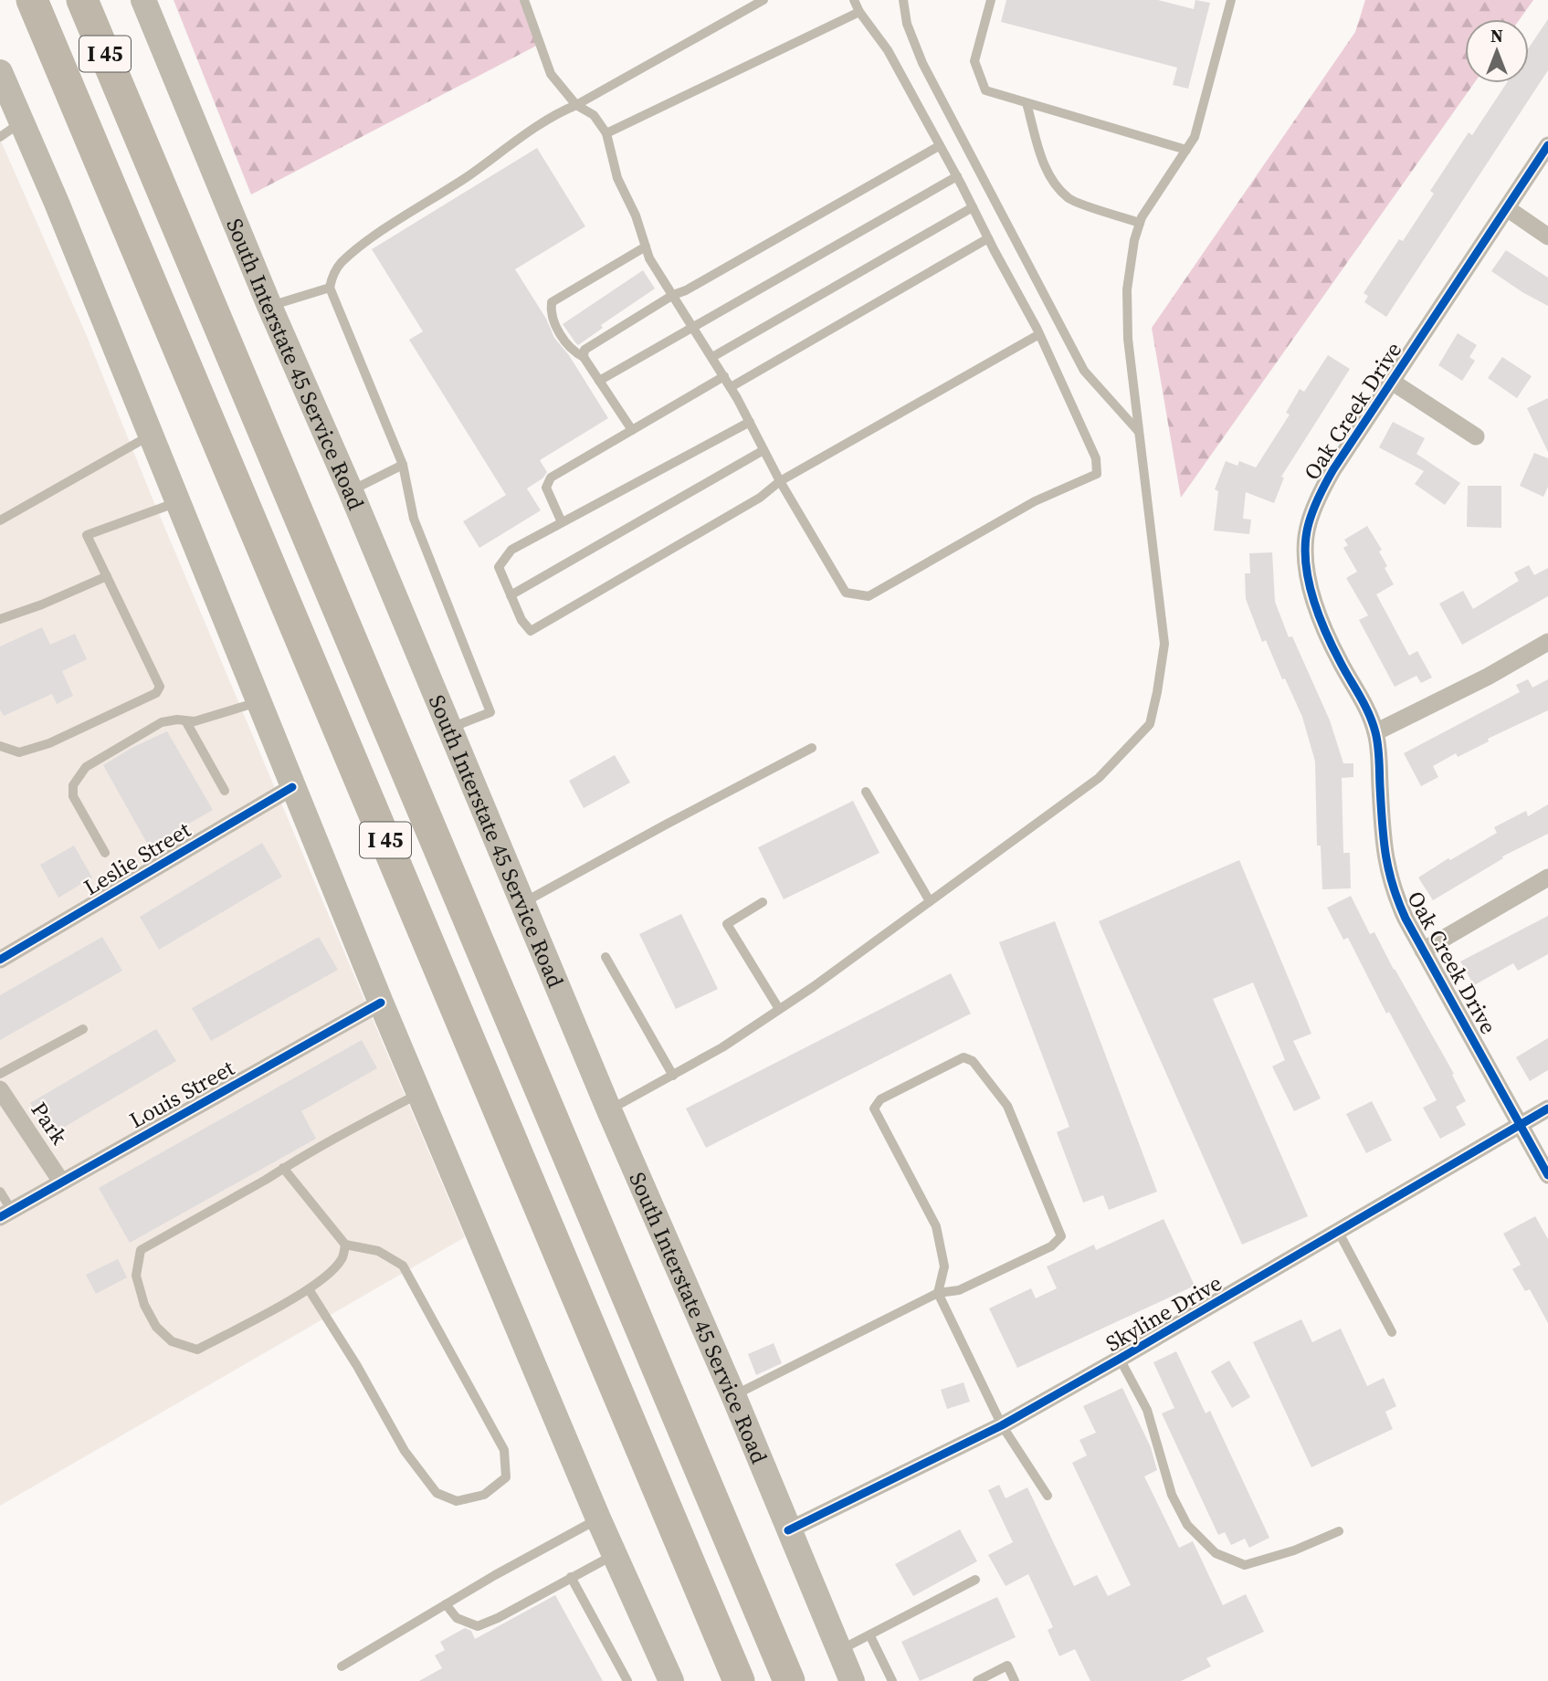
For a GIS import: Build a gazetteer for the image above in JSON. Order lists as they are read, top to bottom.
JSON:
{
  "streets": {
    "highway": ["I 45"],
    "main road": ["South Interstate 45 Service Road"],
    "street": [
      "Oak Creek Drive",
      "Leslie Street",
      "Louis Street",
      "Park",
      "Skyline Drive"
    ]
  },
  "crossings": [
    ["South Interstate 45 Service Road", "Skyline Drive"],
    ["Oak Creek Drive", "Skyline Drive"],
    ["Louis Street", "Park"]
  ],
  "north": "top"
}
